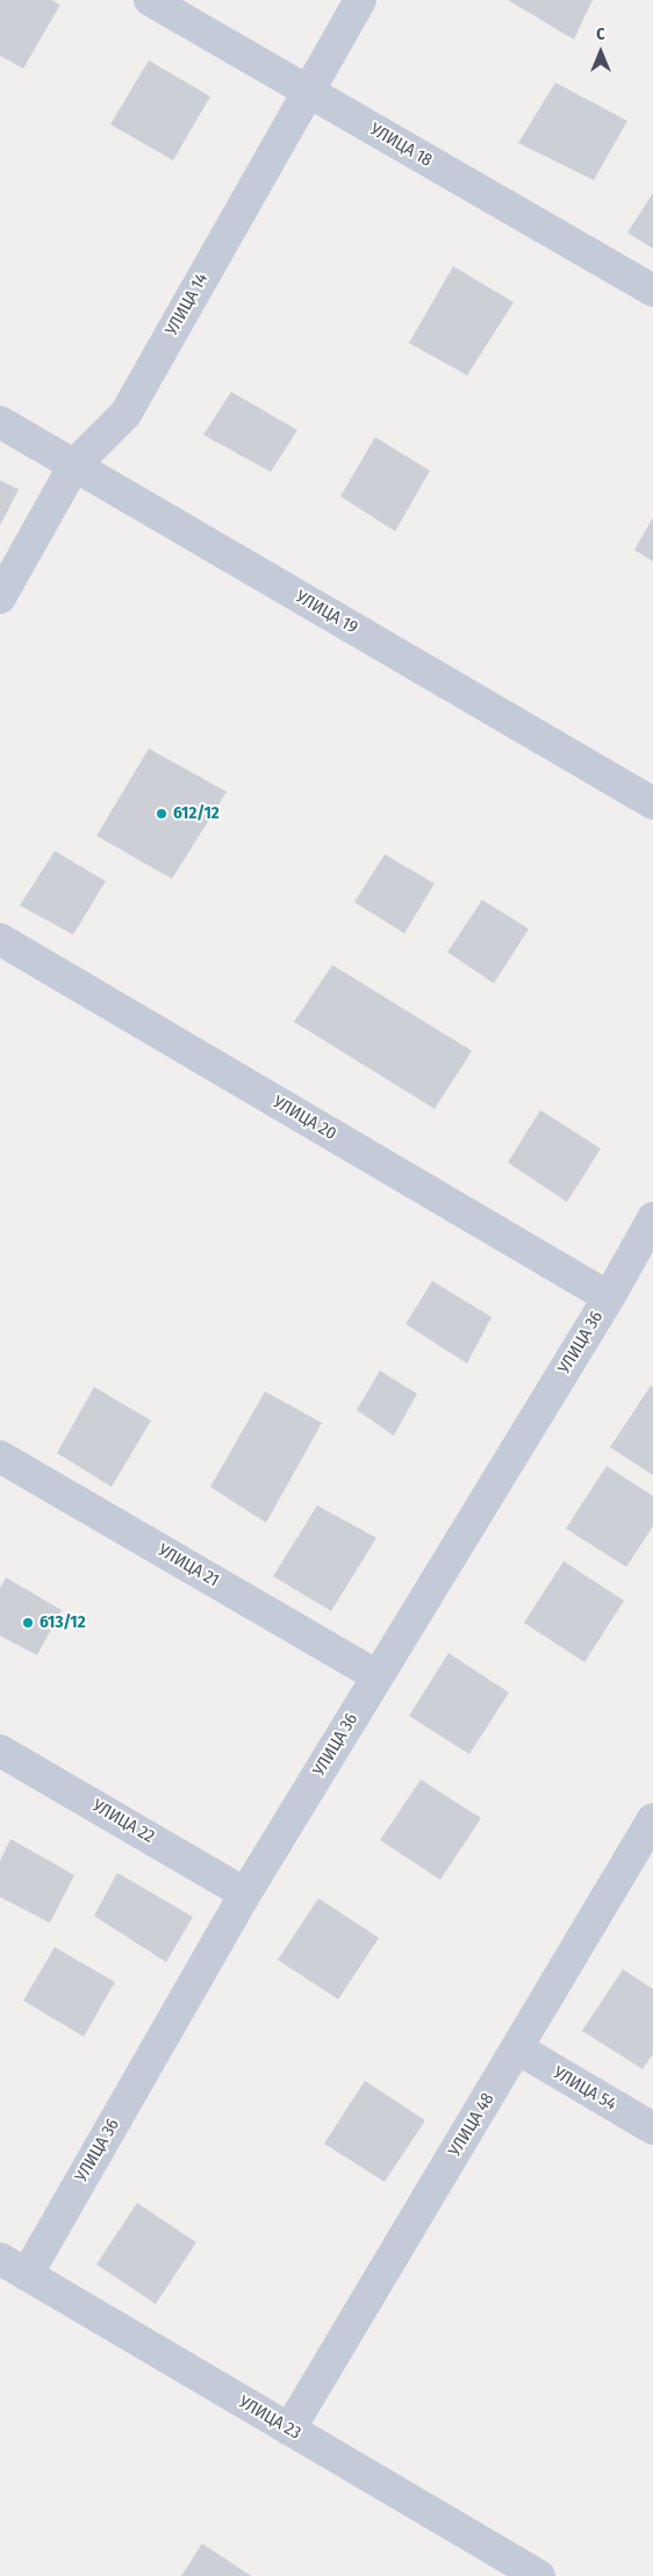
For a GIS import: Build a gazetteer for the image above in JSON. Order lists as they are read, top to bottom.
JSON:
{
  "streets": {
    "street": [
      "УЛИЦА 18",
      "УЛИЦА 14",
      "УЛИЦА 19",
      "УЛИЦА 20",
      "УЛИЦА 36",
      "УЛИЦА 21",
      "УЛИЦА 22",
      "УЛИЦА 54",
      "УЛИЦА 48",
      "УЛИЦА 23"
    ]
  },
  "crossings": [
    ["УЛИЦА 18", "УЛИЦА 14"],
    ["УЛИЦА 14", "УЛИЦА 19"],
    ["УЛИЦА 20", "УЛИЦА 36"],
    ["УЛИЦА 36", "УЛИЦА 21"],
    ["УЛИЦА 36", "УЛИЦА 22"],
    ["УЛИЦА 36", "УЛИЦА 23"],
    ["УЛИЦА 54", "УЛИЦА 48"],
    ["УЛИЦА 48", "УЛИЦА 23"]
  ],
  "places": ["612/12", "613/12"],
  "north": "top"
}
